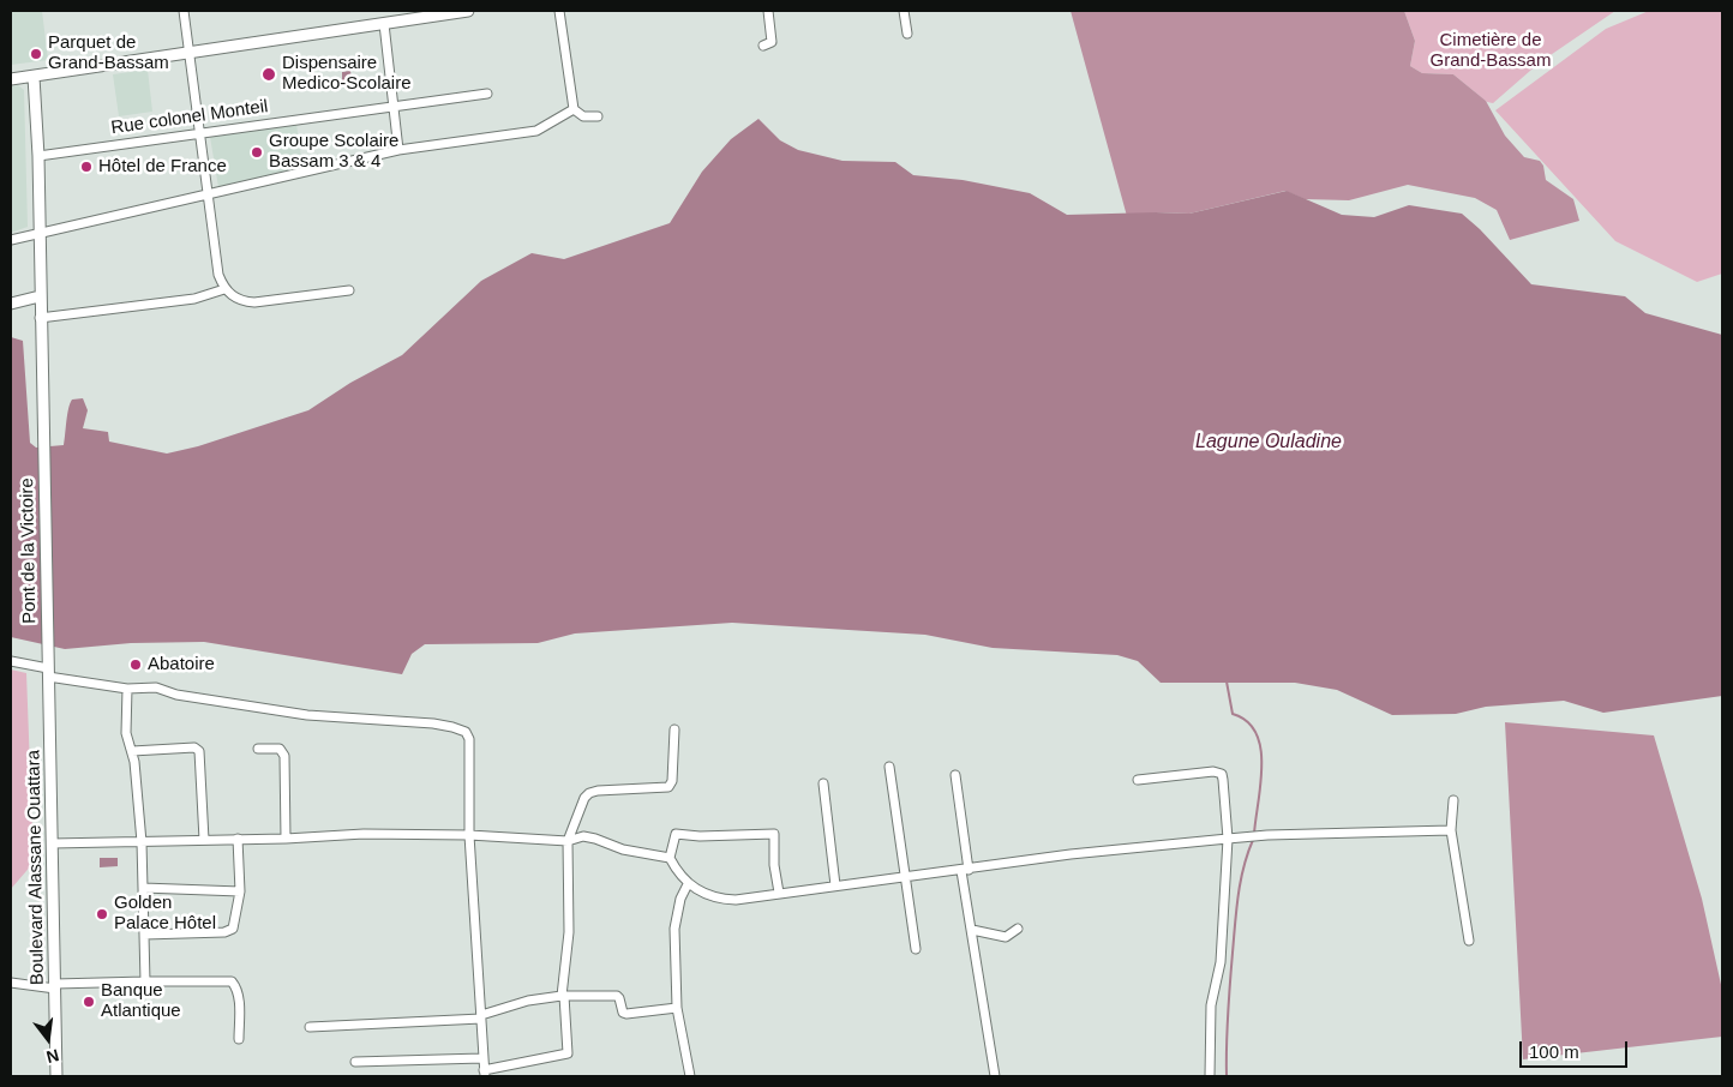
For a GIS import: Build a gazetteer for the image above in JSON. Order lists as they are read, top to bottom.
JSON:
{
  "streets": {
    "street": ["Rue colonel Monteil", "Pont de la Victoire", "Boulevard Alassane Ouattara"]
  },
  "crossings": [
    ["Rue colonel Monteil", "Pont de la Victoire"],
    ["Pont de la Victoire", "Boulevard Alassane Ouattara"]
  ],
  "water": ["Lagune Ouladine"],
  "parks": ["Cimetière de Grand-Bassam"],
  "places": [
    "Parquet de Grand-Bassam",
    "Dispensaire Medico-Scolaire",
    "Groupe Scolaire Bassam 3 & 4",
    "Hôtel de France",
    "Abatoire",
    "Golden Palace Hôtel",
    "Banque Atlantique"
  ],
  "scale_bar": "100 m",
  "north": "bottom"
}
